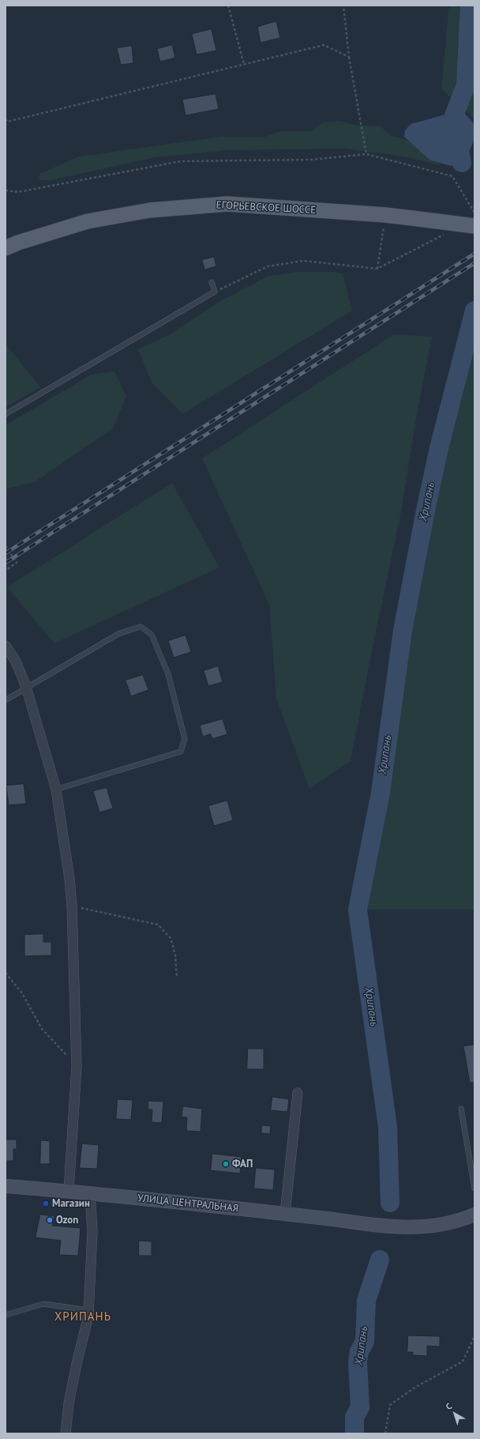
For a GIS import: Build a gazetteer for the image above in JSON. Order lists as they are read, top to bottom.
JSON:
{
  "streets": {
    "main road": ["ЕГОРЬЕВСКОЕ ШОССЕ", "УЛИЦА ЦЕНТРАЛЬНАЯ"]
  },
  "districts": ["ХРИПАНЬ"],
  "water": ["Хрипань"],
  "places": ["ФАП", "Магазин", "Ozon"],
  "north": "top left"
}
